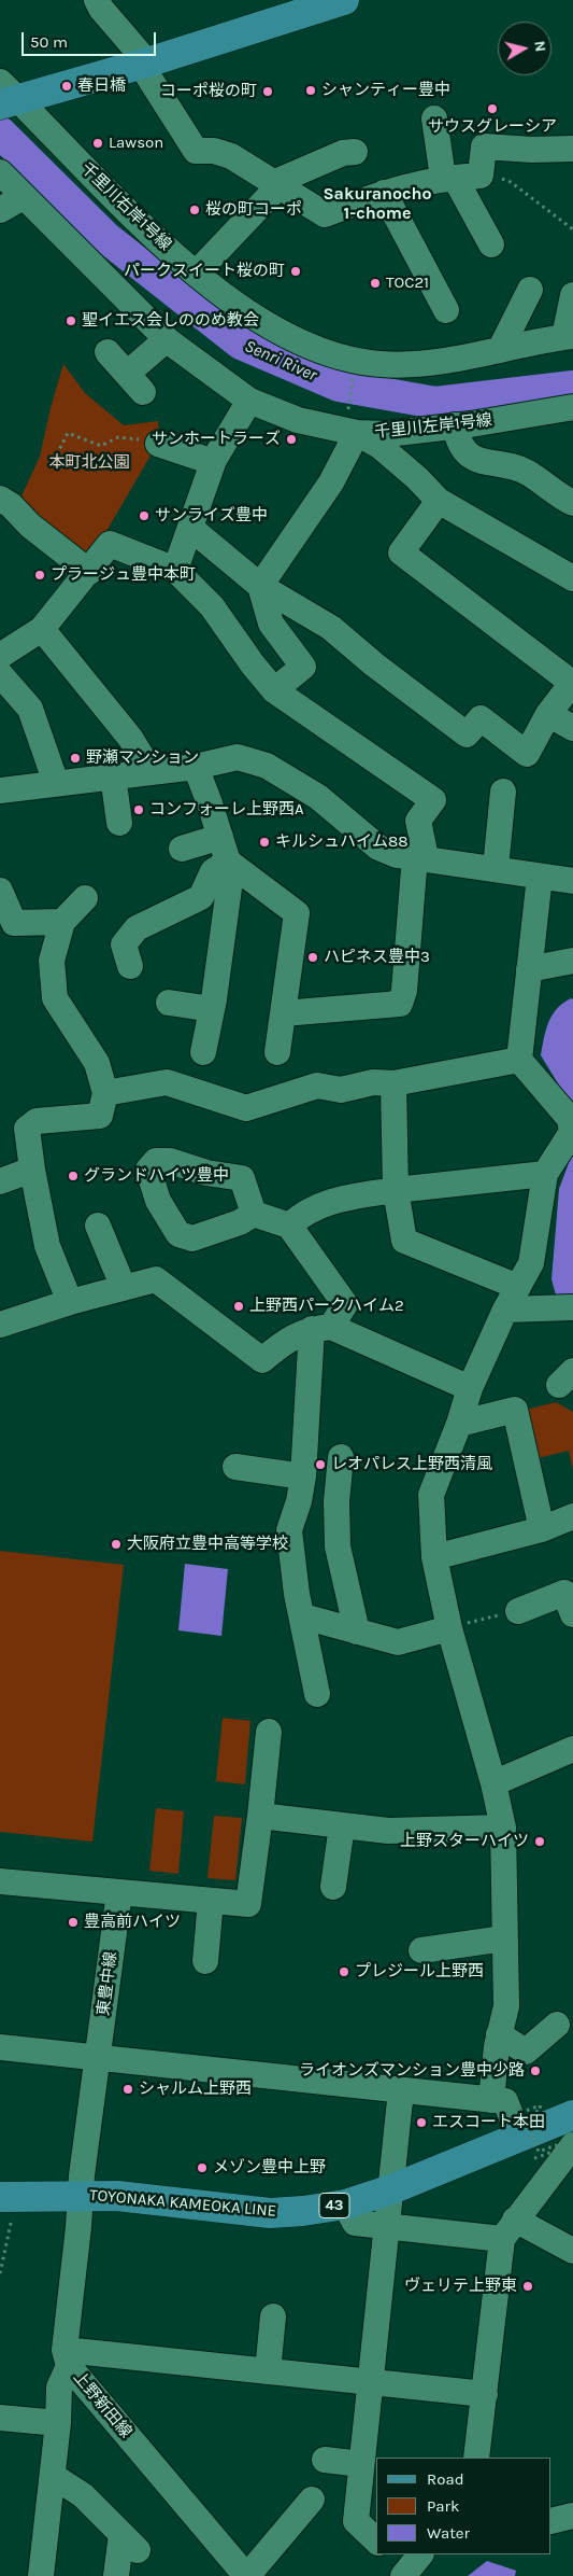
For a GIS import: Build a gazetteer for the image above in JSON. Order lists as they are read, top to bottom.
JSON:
{
  "streets": {
    "main road": ["TOYONAKA KAMEOKA LINE", "43"],
    "street": [
      "千里川右岸1号線",
      "千里川左岸1号線",
      "東豊中線",
      "上野新田線"
    ]
  },
  "crossings": [
    ["東豊中線", "TOYONAKA KAMEOKA LINE"]
  ],
  "districts": ["Sakuranocho 1-chome"],
  "water": ["Senri River"],
  "parks": ["本町北公園"],
  "places": [
    "春日橋",
    "シャンティー豊中",
    "コーポ桜の町",
    "サウスグレーシア",
    "Lawson",
    "桜の町コーポ",
    "パークスイート桜の町",
    "TOC21",
    "聖イエス会しののめ教会",
    "サンホートラーズ",
    "サンライズ豊中",
    "プラージュ豊中本町",
    "野瀬マンション",
    "コンフォーレ上野西A",
    "キルシュハイム88",
    "ハピネス豊中3",
    "グランドハイツ豊中",
    "上野西パークハイム2",
    "レオパレス上野西清風",
    "大阪府立豊中高等学校",
    "上野スターハイツ",
    "豊高前ハイツ",
    "プレジール上野西",
    "ライオンズマンション豊中少路",
    "シャルム上野西",
    "エスコート本田",
    "メゾン豊中上野",
    "ヴェリテ上野東"
  ],
  "legend": ["Road", "Park", "Water"],
  "scale_bar": "50 m",
  "north": "right"
}
